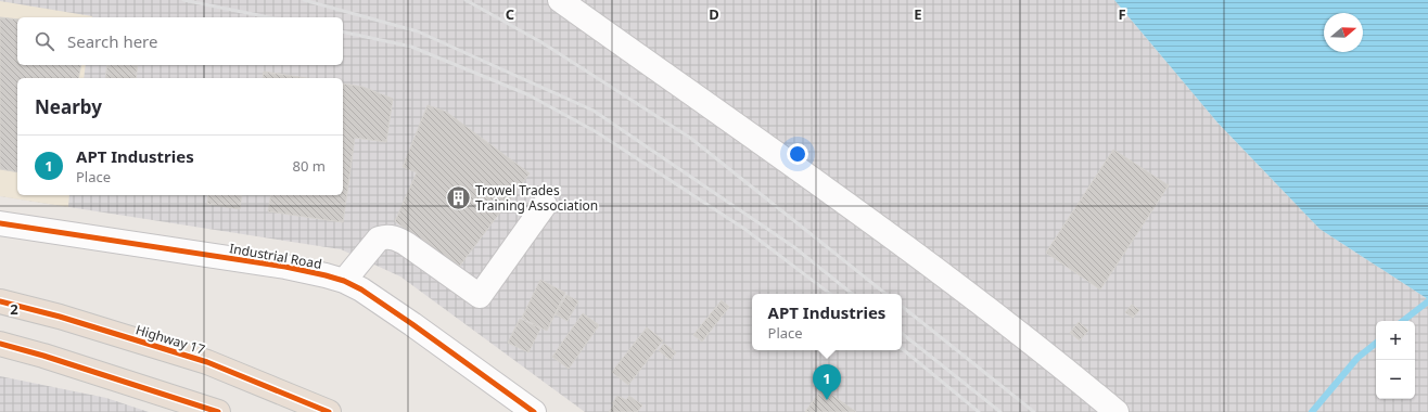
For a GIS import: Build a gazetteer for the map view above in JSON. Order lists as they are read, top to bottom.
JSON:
{
  "streets": {
    "highway": ["Highway 17"],
    "street": ["Industrial Road"]
  },
  "places": {
    "building": ["Trowel Trades Training Association"]
  },
  "north": "right",
  "page": {
    "search": "Search here",
    "heading": "Nearby",
    "list": [
      {
        "mark": "1",
        "name": "APT Industries",
        "note": "Place",
        "value": "80 m"
      }
    ],
    "popup": ["APT Industries", "Place"],
    "map_buttons": ["+", "−"],
    "pins": "1"
  },
  "grid": {
    "columns": [
      "C",
      "D",
      "E",
      "F"
    ],
    "rows": ["2"]
  }
}
